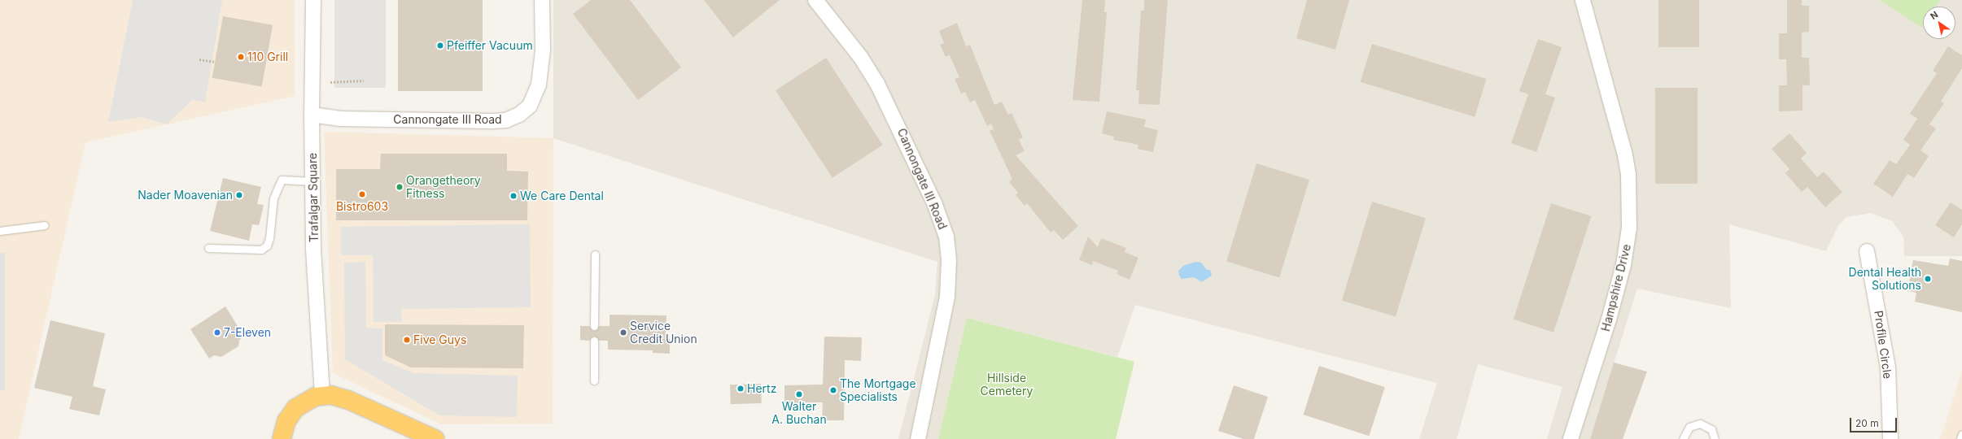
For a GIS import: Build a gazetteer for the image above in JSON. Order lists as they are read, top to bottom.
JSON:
{
  "streets": {
    "street": [
      "Cannongate III Road",
      "Trafalgar Square",
      "Hampshire Drive",
      "Profile Circle"
    ]
  },
  "crossings": [
    ["Cannongate III Road", "Trafalgar Square"]
  ],
  "parks": ["Hillside Cemetery"],
  "places": [
    "Pfeiffer Vacuum",
    "110 Grill",
    "Orangetheory Fitness",
    "Bistro603",
    "Nader Moavenian",
    "We Care Dental",
    "Dental Health Solutions",
    "7-Eleven",
    "Service Credit Union",
    "Five Guys",
    "Hertz",
    "The Mortgage Specialists",
    "Walter A. Buchan"
  ],
  "scale_bar": "20 m",
  "north": "top left"
}
